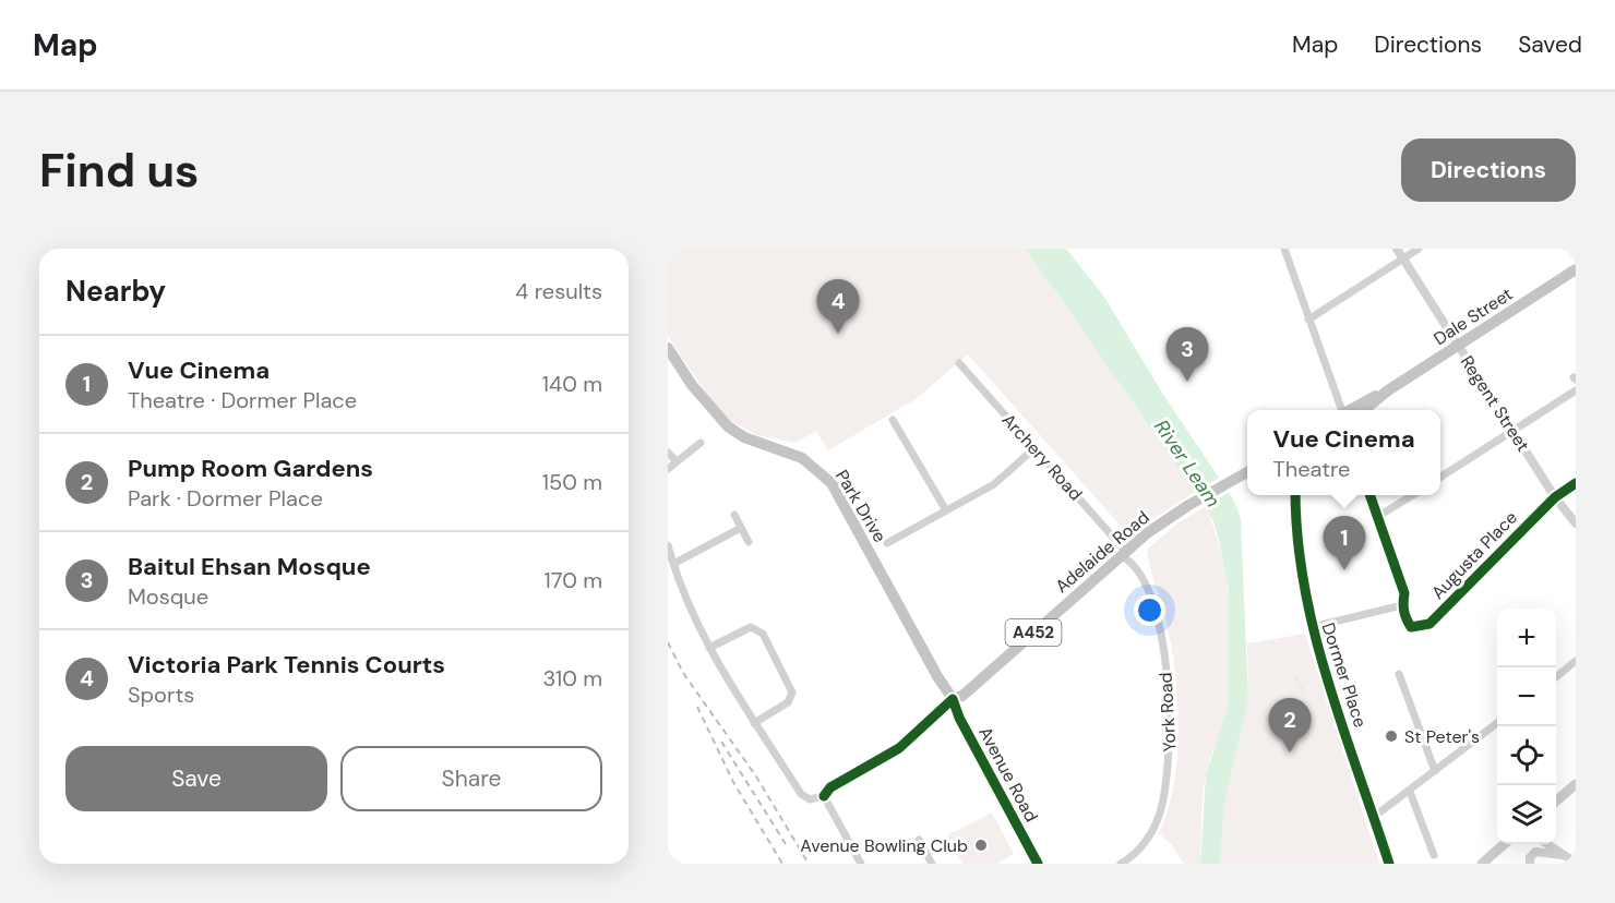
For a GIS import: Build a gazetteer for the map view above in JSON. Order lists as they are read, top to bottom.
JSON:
{
  "streets": {
    "highway": [
      "Dale Street",
      "Park Drive",
      "Adelaide Road",
      "A452"
    ],
    "street": [
      "Regent Street",
      "Archery Road",
      "Augusta Place",
      "Dormer Place",
      "York Road",
      "Avenue Road"
    ]
  },
  "crossings": [
    ["Dale Street", "Regent Street"],
    ["Regent Street", "Augusta Place"],
    ["Archery Road", "Adelaide Road"],
    ["Archery Road", "York Road"],
    ["Park Drive", "Adelaide Road"],
    ["Park Drive", "Avenue Road"],
    ["Adelaide Road", "York Road"],
    ["Adelaide Road", "Avenue Road"]
  ],
  "water": ["River Leam"],
  "places": ["St Peter's", "Avenue Bowling Club"],
  "page": {
    "header": "Map",
    "nav": ["Map", "Directions", "Saved"],
    "buttons": [
      "Directions",
      ["Save", "Share"]
    ],
    "title": "Find us",
    "heading": ["Nearby", "4 results"],
    "pins": [
      "4",
      "3",
      "1",
      "2"
    ],
    "list": [
      {
        "mark": "1",
        "name": "Vue Cinema",
        "note": "Theatre · Dormer Place",
        "value": "140 m"
      },
      {
        "mark": "2",
        "name": "Pump Room Gardens",
        "note": "Park · Dormer Place",
        "value": "150 m"
      },
      {
        "mark": "3",
        "name": "Baitul Ehsan Mosque",
        "note": "Mosque",
        "value": "170 m"
      },
      {
        "mark": "4",
        "name": "Victoria Park Tennis Courts",
        "note": "Sports",
        "value": "310 m"
      }
    ],
    "popup": ["Vue Cinema", "Theatre"],
    "map_buttons": ["+", "−"]
  }
}
